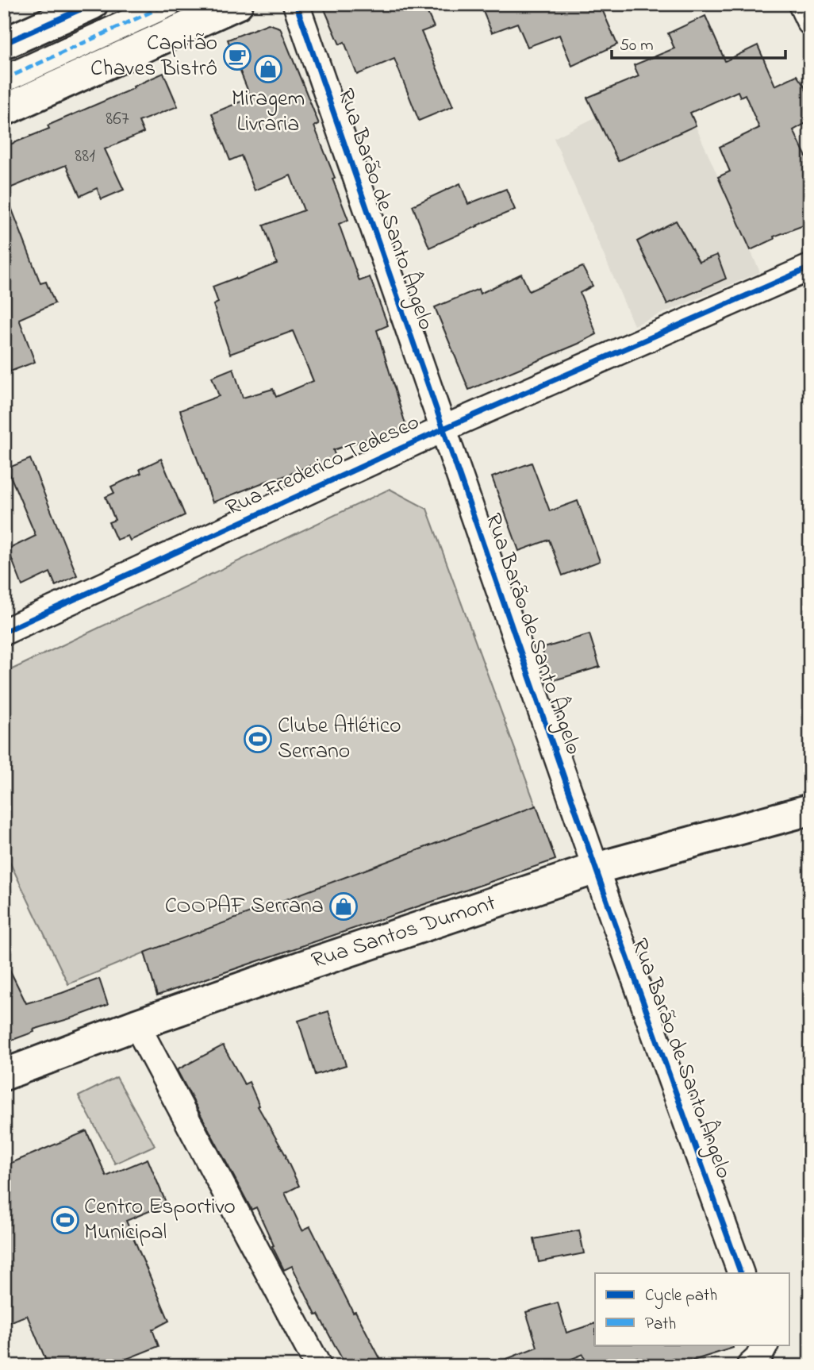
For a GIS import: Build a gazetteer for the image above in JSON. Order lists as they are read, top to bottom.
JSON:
{
  "streets": {
    "main road": ["Rua Santos Dumont"],
    "street": ["Rua Barão de Santo Ângelo", "Rua Frederico Tedesco"]
  },
  "crossings": [
    ["Rua Barão de Santo Ângelo", "Rua Frederico Tedesco"],
    ["Rua Barão de Santo Ângelo", "Rua Santos Dumont"]
  ],
  "places": {
    "cafe": ["Capitão Chaves Bistrô"],
    "shop": ["Miragem Livraria", "COOPAF Serrana"],
    "sports": ["Clube Atlético Serrano", "Centro Esportivo Municipal"]
  },
  "house_numbers": ["867", "881"],
  "legend": ["Cycle path", "Path"],
  "scale_bar": "50 m"
}
